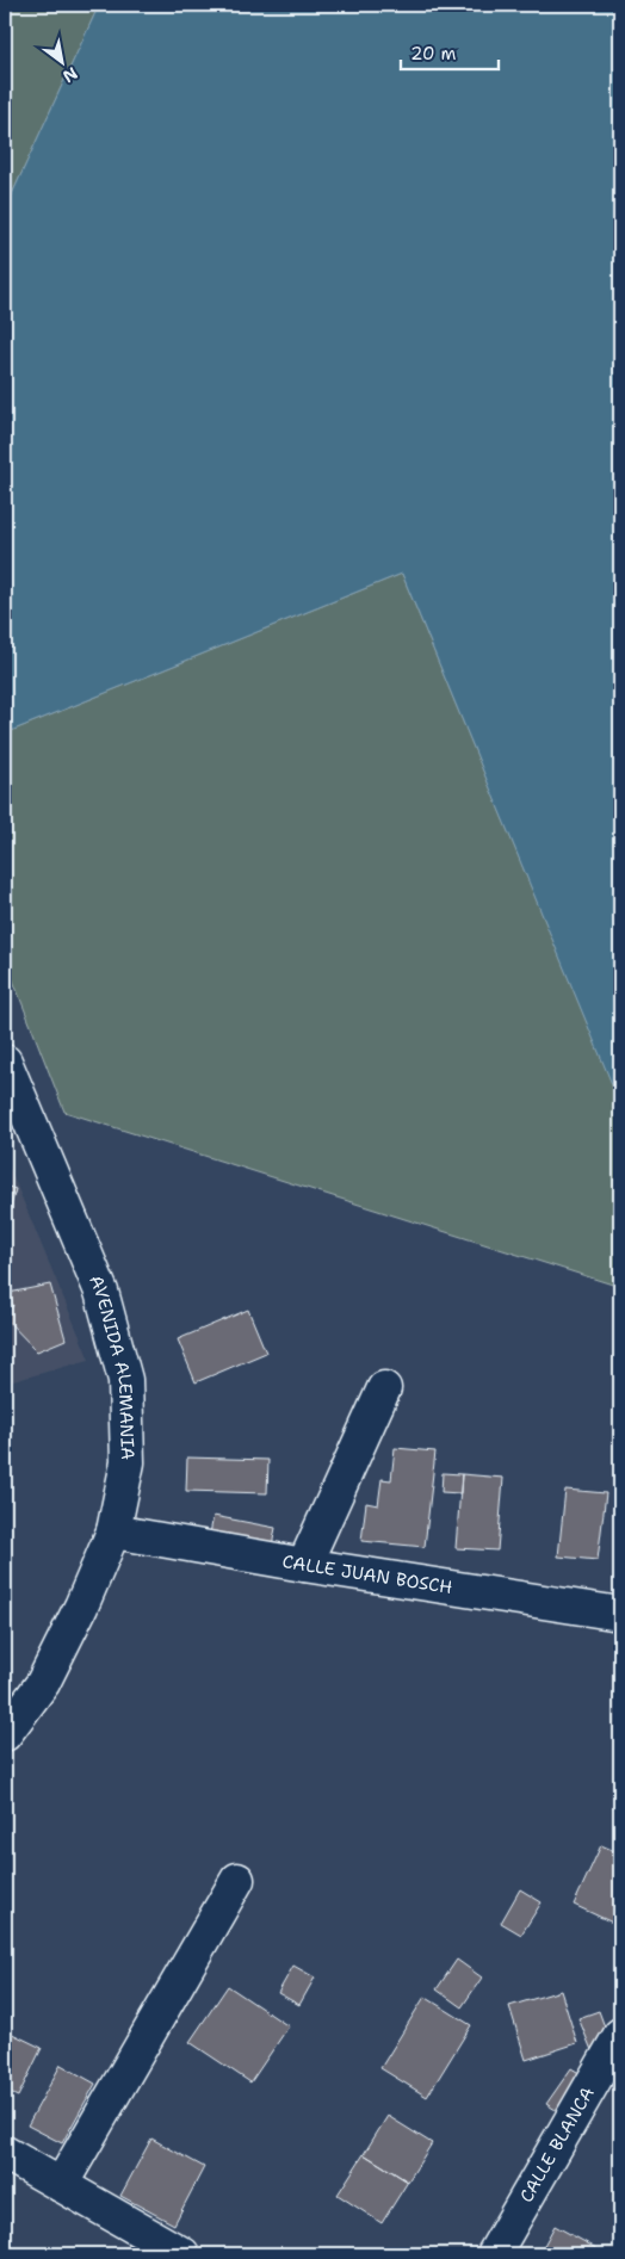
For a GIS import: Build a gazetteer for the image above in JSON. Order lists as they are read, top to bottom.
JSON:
{
  "streets": {
    "street": ["AVENIDA ALEMANIA", "CALLE JUAN BOSCH", "CALLE BLANCA"]
  },
  "crossings": [
    ["AVENIDA ALEMANIA", "CALLE JUAN BOSCH"]
  ],
  "scale_bar": "20 m",
  "north": "bottom right"
}
